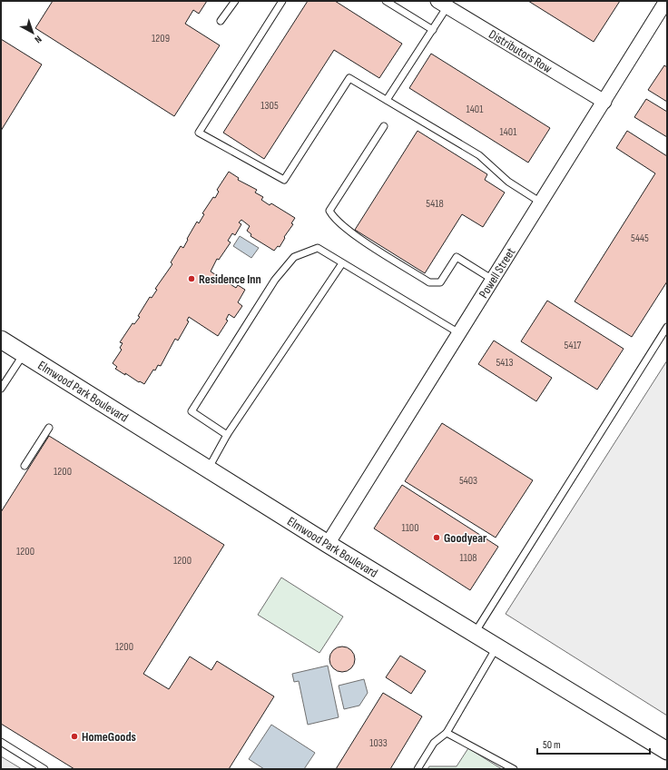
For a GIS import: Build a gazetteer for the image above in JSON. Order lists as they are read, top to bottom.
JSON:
{
  "streets": {
    "street": ["Distributors Row", "Powell Street", "Elmwood Park Boulevard"]
  },
  "crossings": [
    ["Distributors Row", "Powell Street"],
    ["Powell Street", "Elmwood Park Boulevard"]
  ],
  "places": ["Residence Inn", "Goodyear", "HomeGoods"],
  "house_numbers": [
    "1209",
    "1305",
    "1401",
    "1401",
    "5418",
    "5445",
    "5417",
    "5413",
    "1200",
    "5403",
    "1100",
    "1200",
    "1108",
    "1200",
    "1200",
    "1033"
  ],
  "scale_bar": "50 m",
  "north": "bottom right"
}
